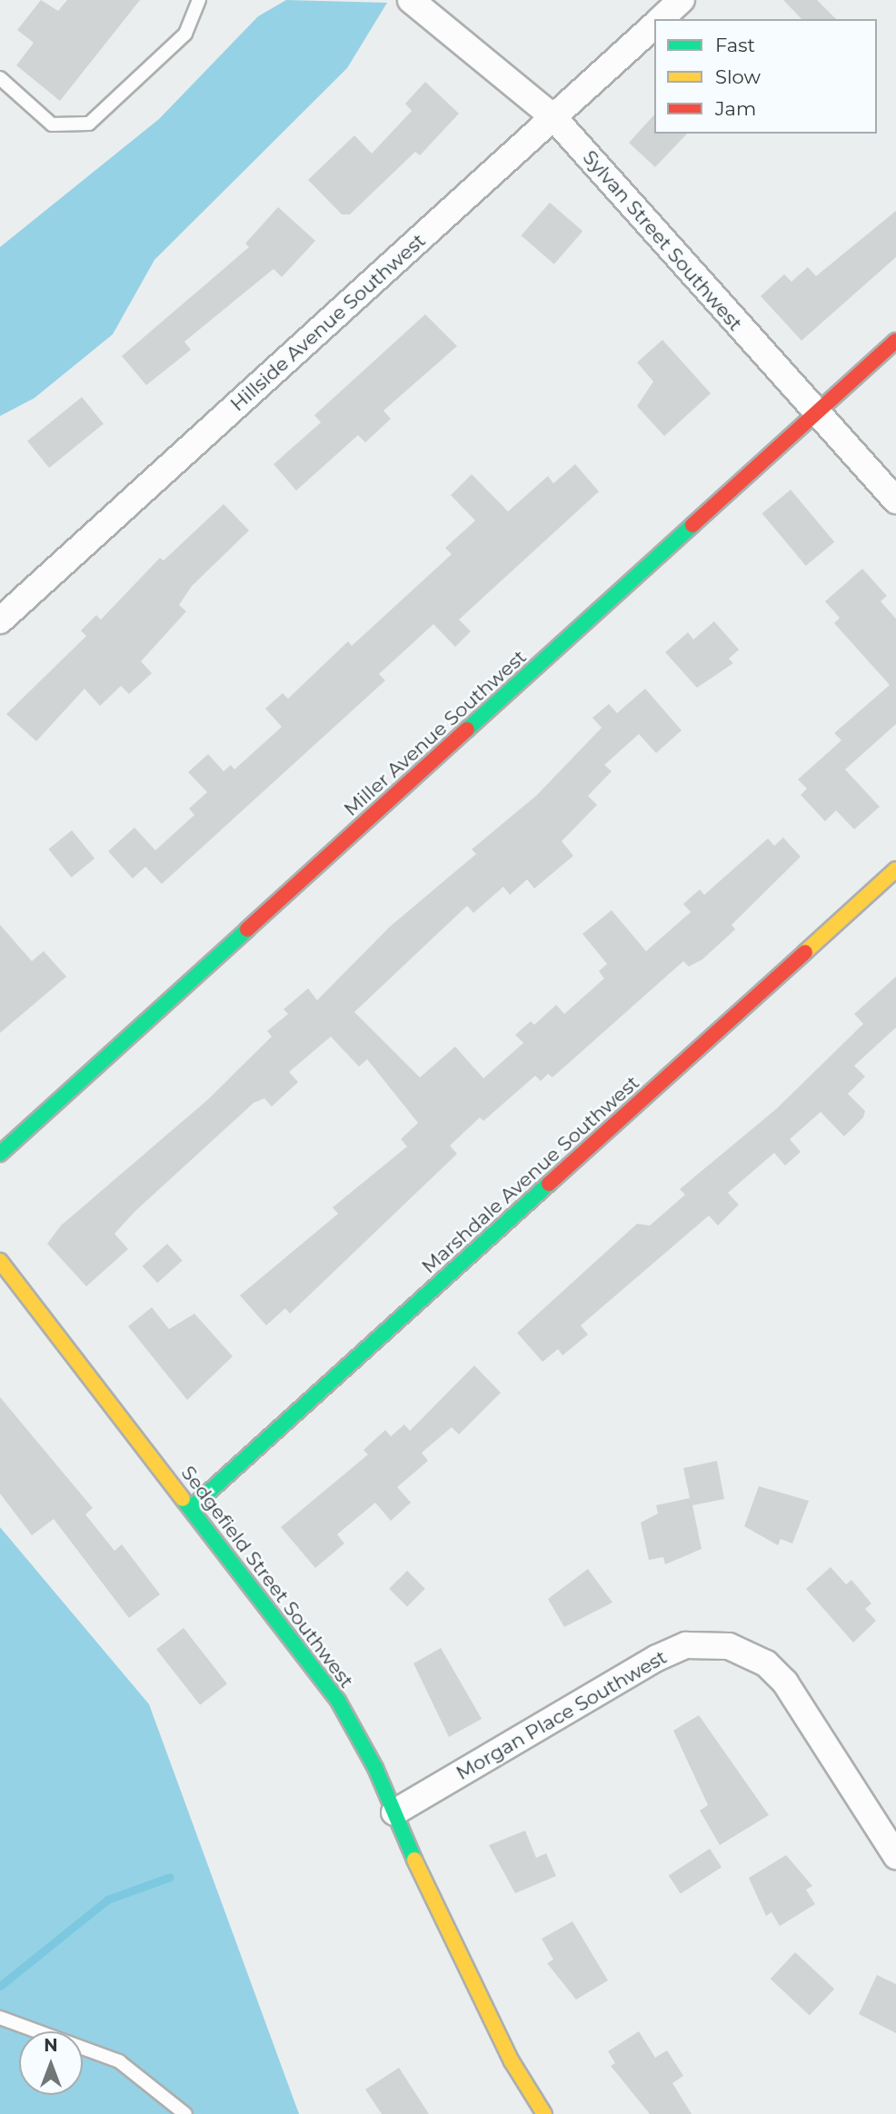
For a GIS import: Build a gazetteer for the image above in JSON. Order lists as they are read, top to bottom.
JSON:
{
  "streets": {
    "street": [
      "Sylvan Street Southwest",
      "Hillside Avenue Southwest",
      "Miller Avenue Southwest",
      "Marshdale Avenue Southwest",
      "Sedgefield Street Southwest",
      "Morgan Place Southwest"
    ]
  },
  "crossings": [
    ["Sylvan Street Southwest", "Hillside Avenue Southwest"],
    ["Sylvan Street Southwest", "Miller Avenue Southwest"],
    ["Marshdale Avenue Southwest", "Sedgefield Street Southwest"],
    ["Sedgefield Street Southwest", "Morgan Place Southwest"]
  ],
  "legend": ["Fast", "Slow", "Jam"],
  "north": "top"
}
